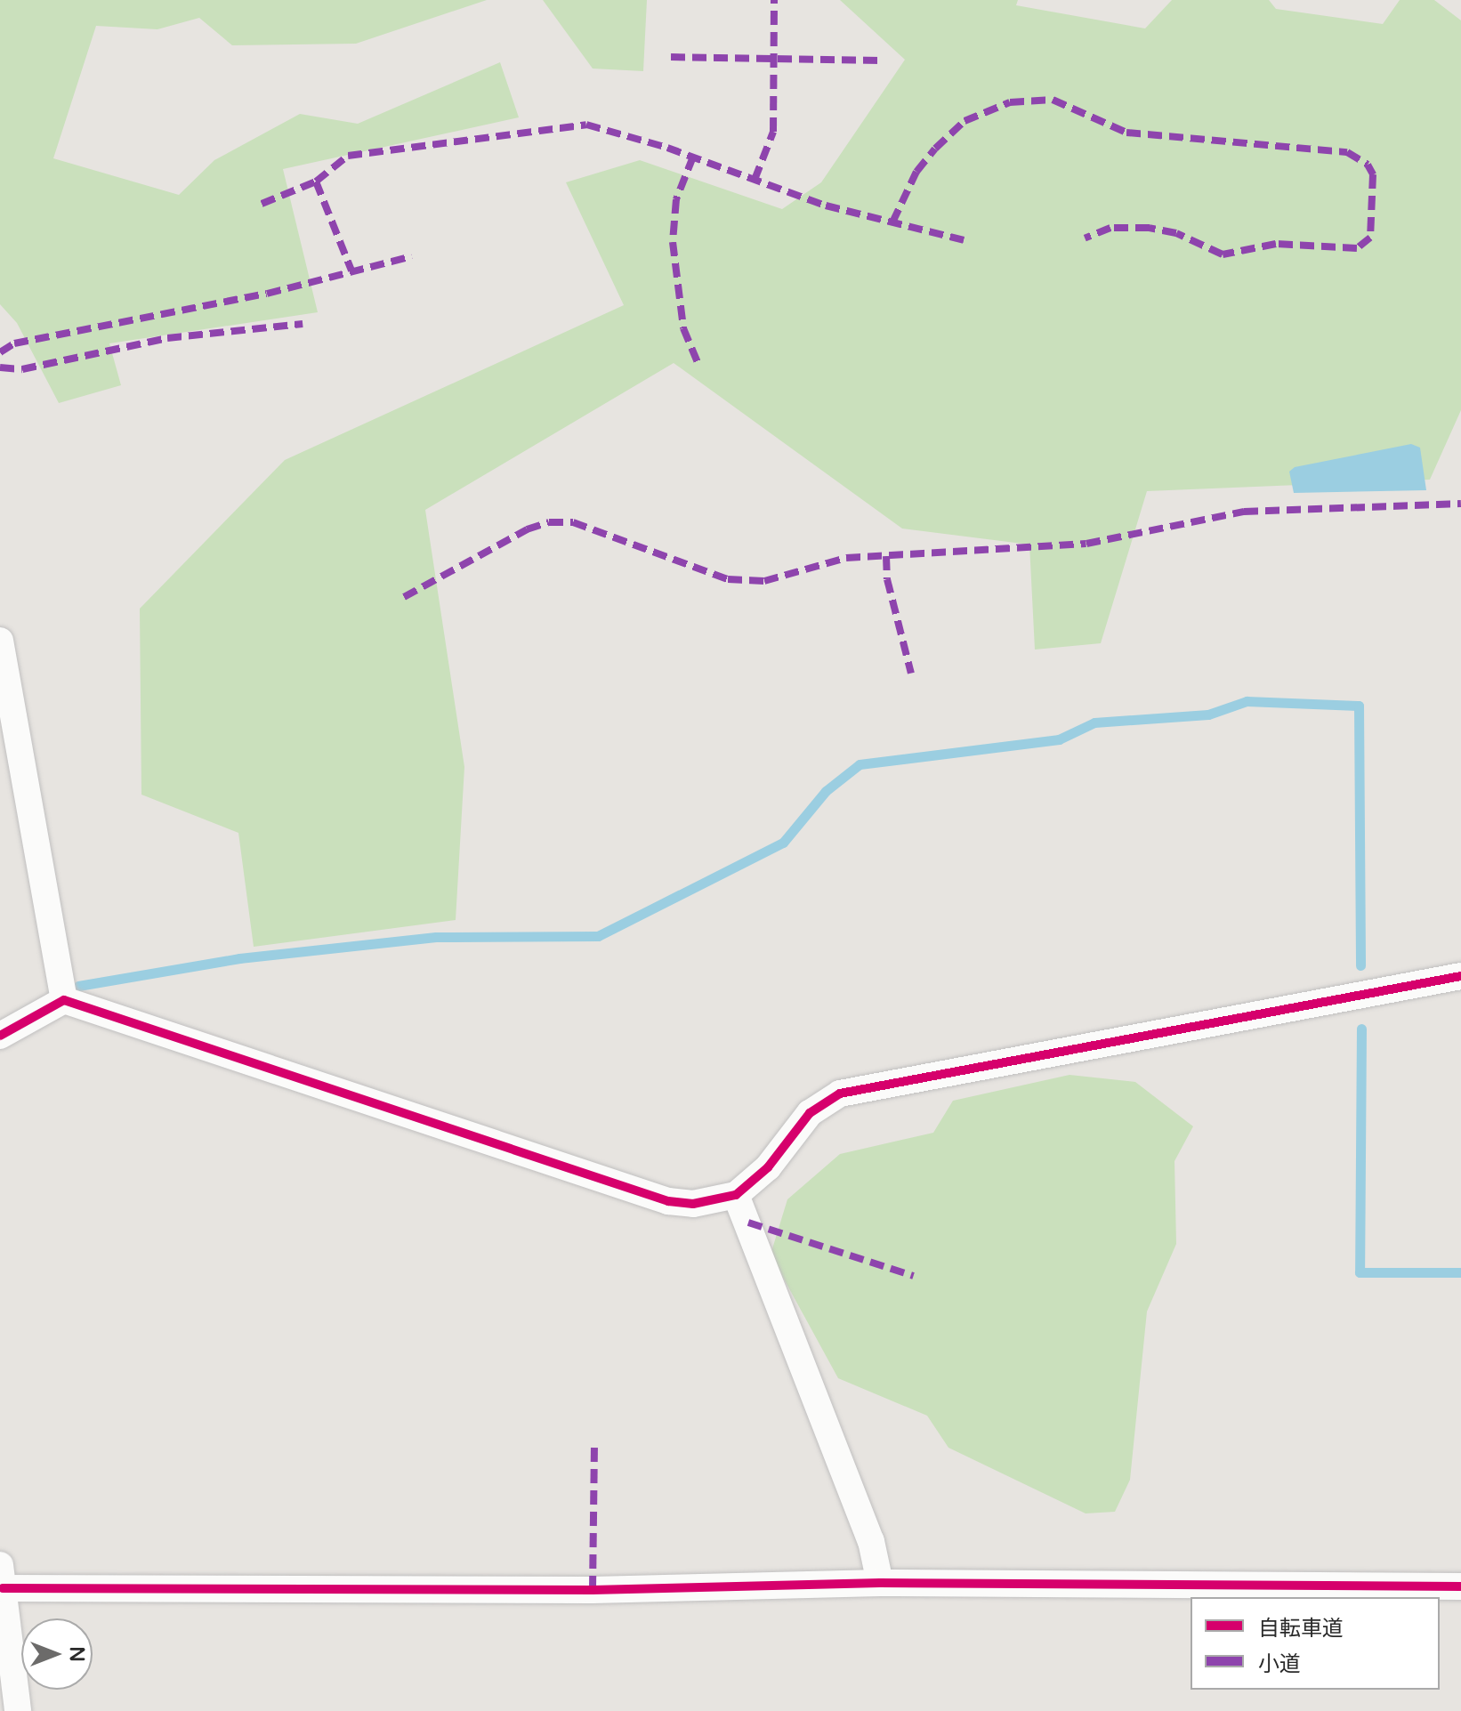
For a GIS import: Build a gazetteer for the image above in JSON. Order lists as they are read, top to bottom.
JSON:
{
  "legend": ["自転車道", "小道"],
  "north": "right"
}
